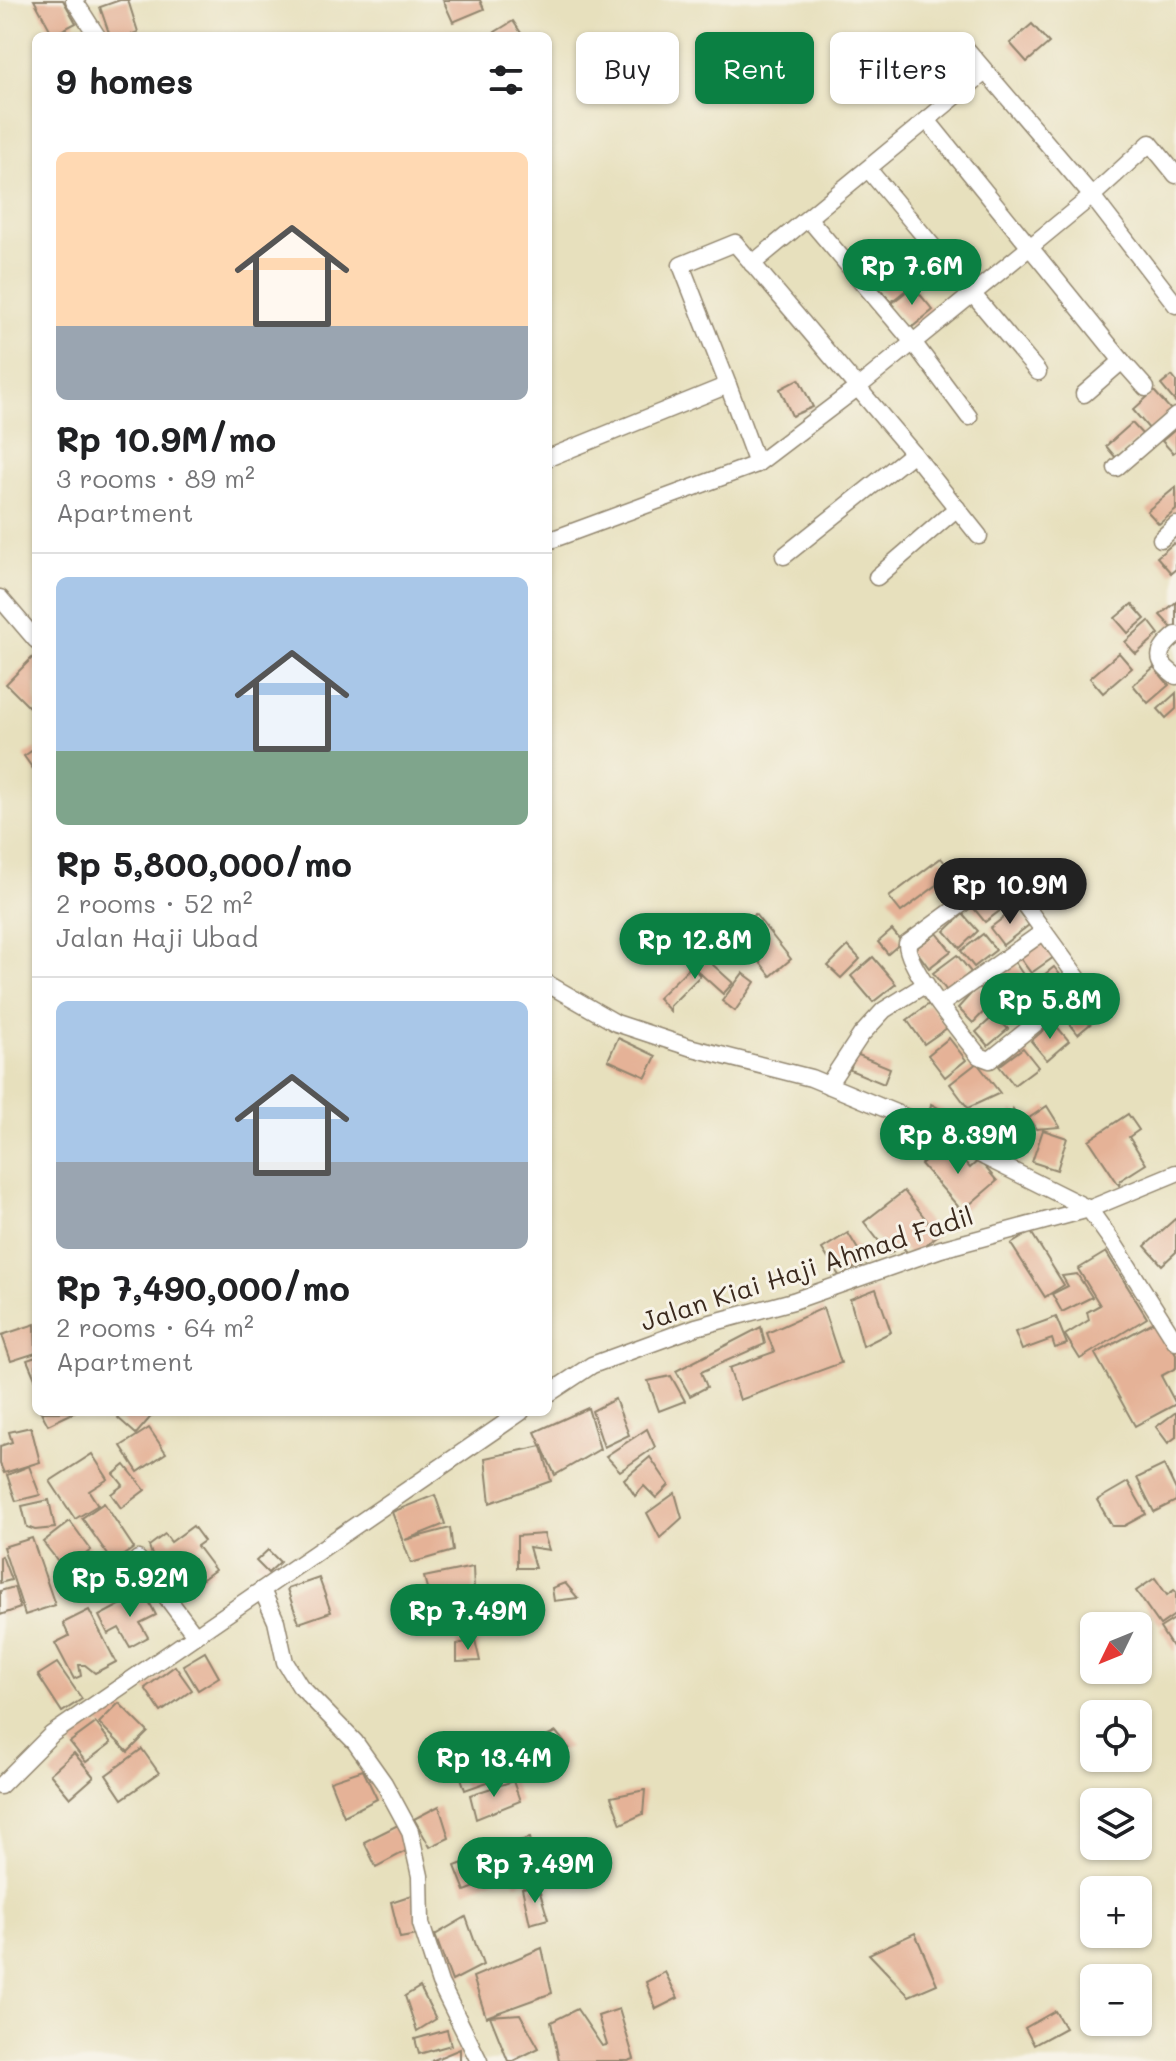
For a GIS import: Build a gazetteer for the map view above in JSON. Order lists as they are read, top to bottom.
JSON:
{
  "streets": {
    "street": ["Jalan Kiai Haji Ahmad Fadil"]
  },
  "north": "bottom left",
  "page": {
    "chip": ["Buy", "Rent", "Filters"],
    "heading": "9 homes",
    "list": [
      {
        "name": "Rp 10.9M/mo",
        "note": "3 rooms · 89 m² · Apartment"
      },
      {
        "name": "Rp 5,800,000/mo",
        "note": "2 rooms · 52 m² · Jalan Haji Ubad"
      },
      {
        "name": "Rp 7,490,000/mo",
        "note": "2 rooms · 64 m² · Apartment"
      }
    ],
    "price": [
      "Rp 7.6M",
      "Rp 10.9M",
      "Rp 12.8M",
      "Rp 5.8M",
      "Rp 8.39M",
      "Rp 5.92M",
      "Rp 7.49M",
      "Rp 13.4M",
      "Rp 7.49M"
    ],
    "map_buttons": ["+", "−"]
  }
}
